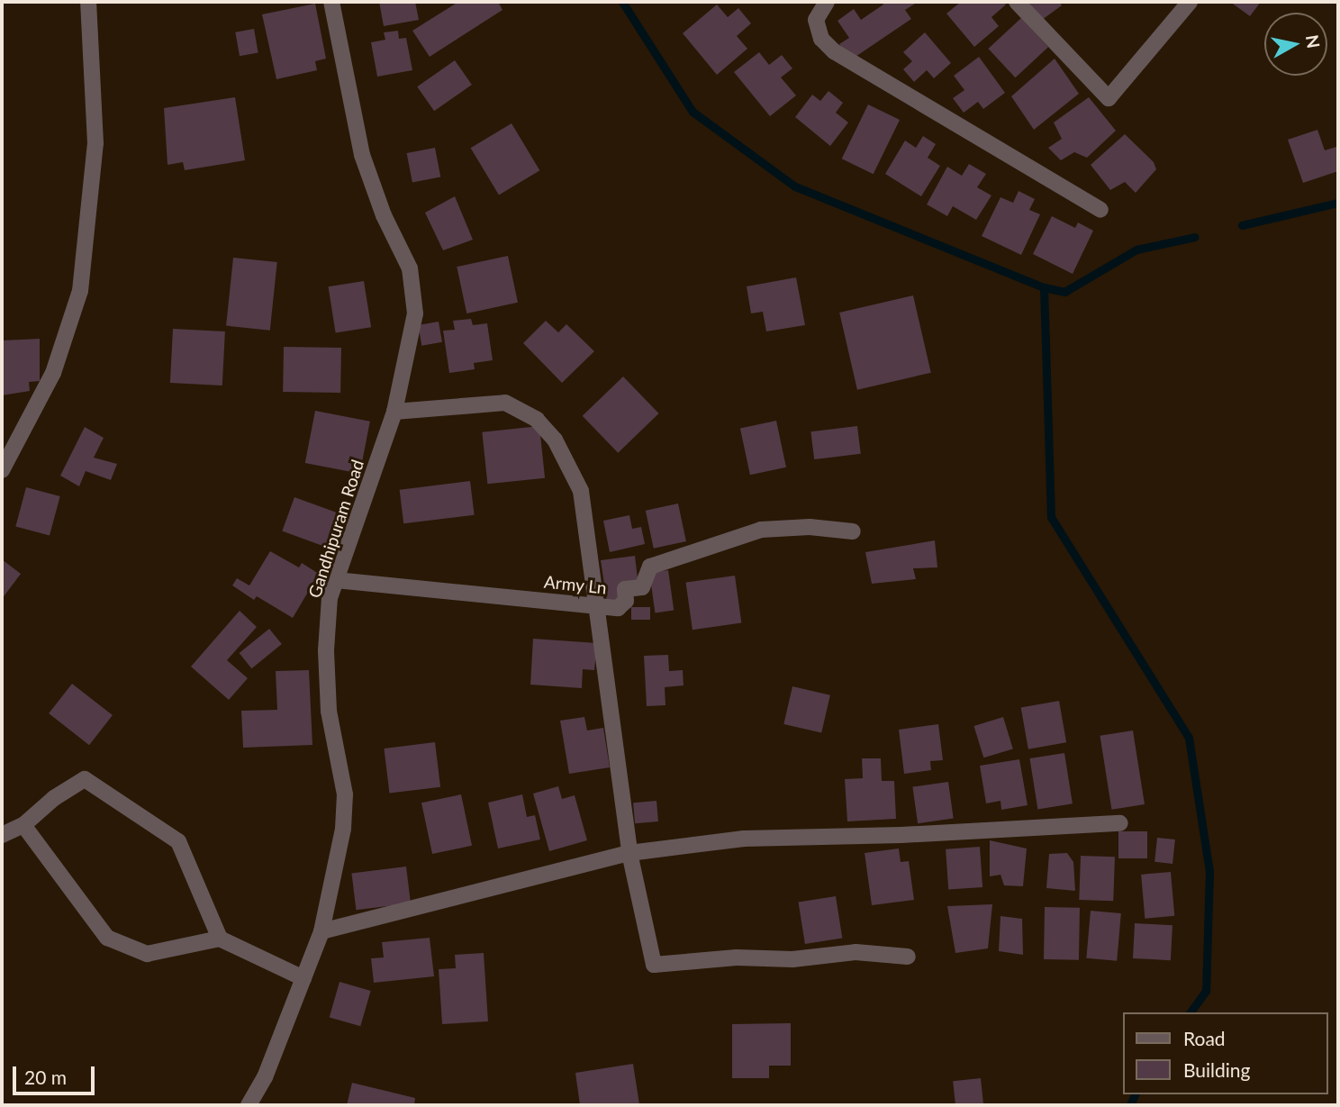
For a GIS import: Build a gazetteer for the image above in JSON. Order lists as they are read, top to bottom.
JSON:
{
  "streets": {
    "street": ["Gandhipuram Road", "Army Ln"]
  },
  "crossings": [
    ["Gandhipuram Road", "Army Ln"]
  ],
  "legend": ["Road", "Building"],
  "scale_bar": "20 m",
  "north": "right"
}
